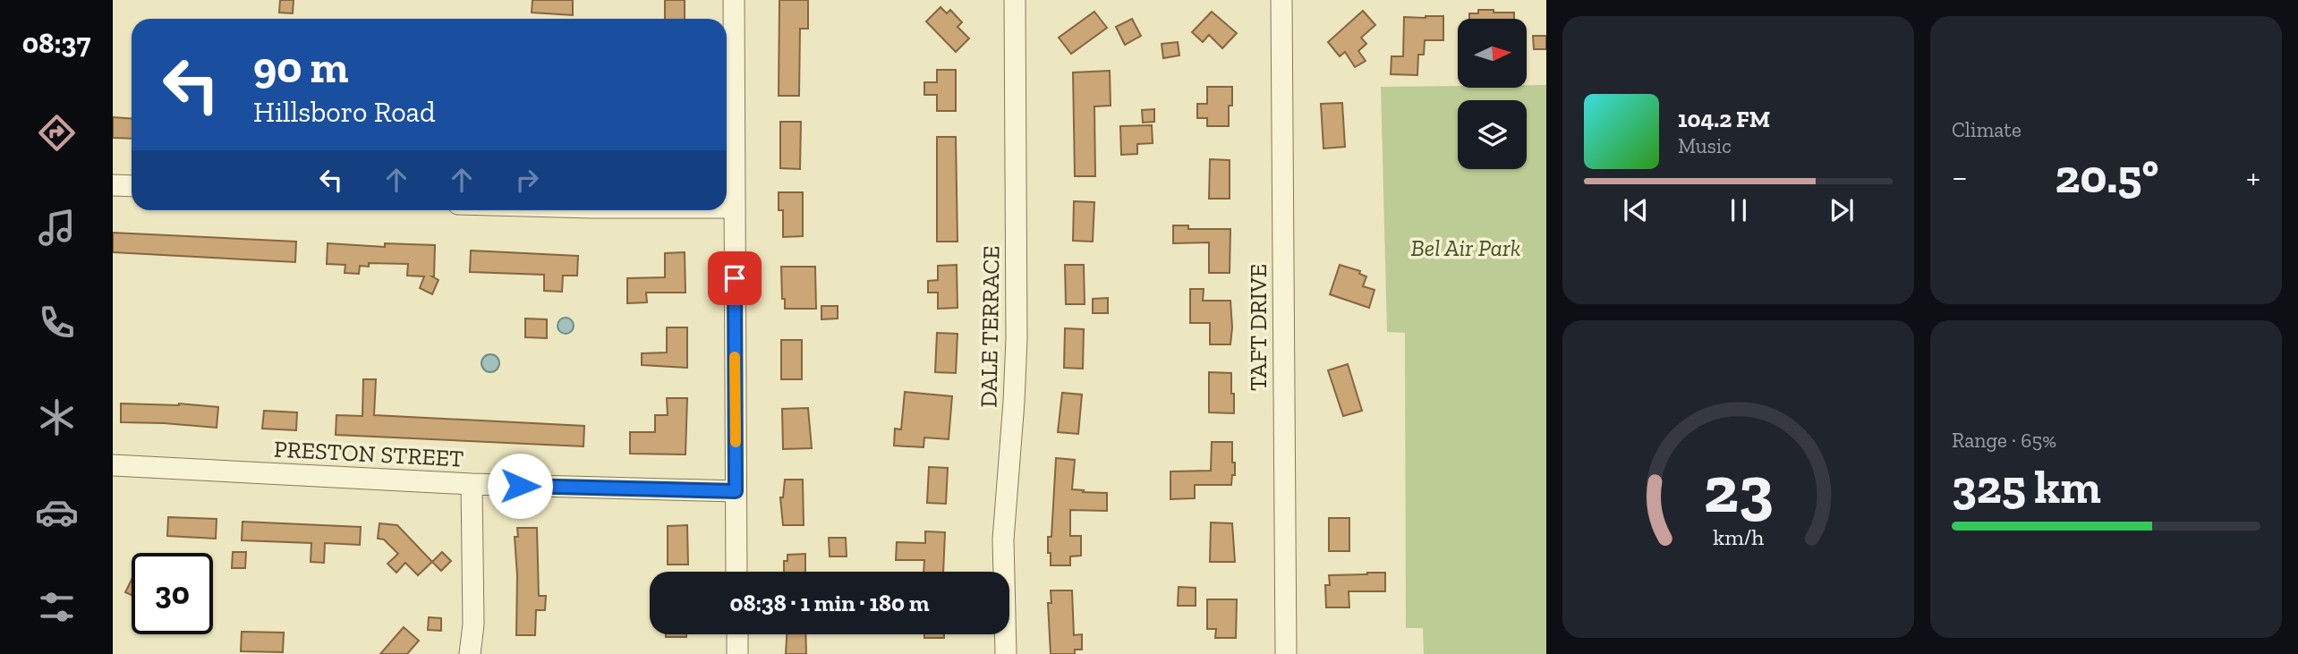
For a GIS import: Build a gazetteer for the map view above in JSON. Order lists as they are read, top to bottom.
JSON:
{
  "streets": {
    "street": ["DALE TERRACE", "TAFT DRIVE", "PRESTON STREET"]
  },
  "parks": ["Bel Air Park"],
  "north": "right",
  "page": {
    "tabs": "08:37",
    "tile": [
      "Climate",
      ["Range · 65%", "325 km"]
    ],
    "turn": ["90 m", "Hillsboro Road"],
    "song": ["104.2 FM", "Music"],
    "heat": ["−", "20.5°", "+"],
    "limit": "30",
    "trip": "08:38 · 1 min · 180 m",
    "gauge": ["23", "km/h"]
  }
}
